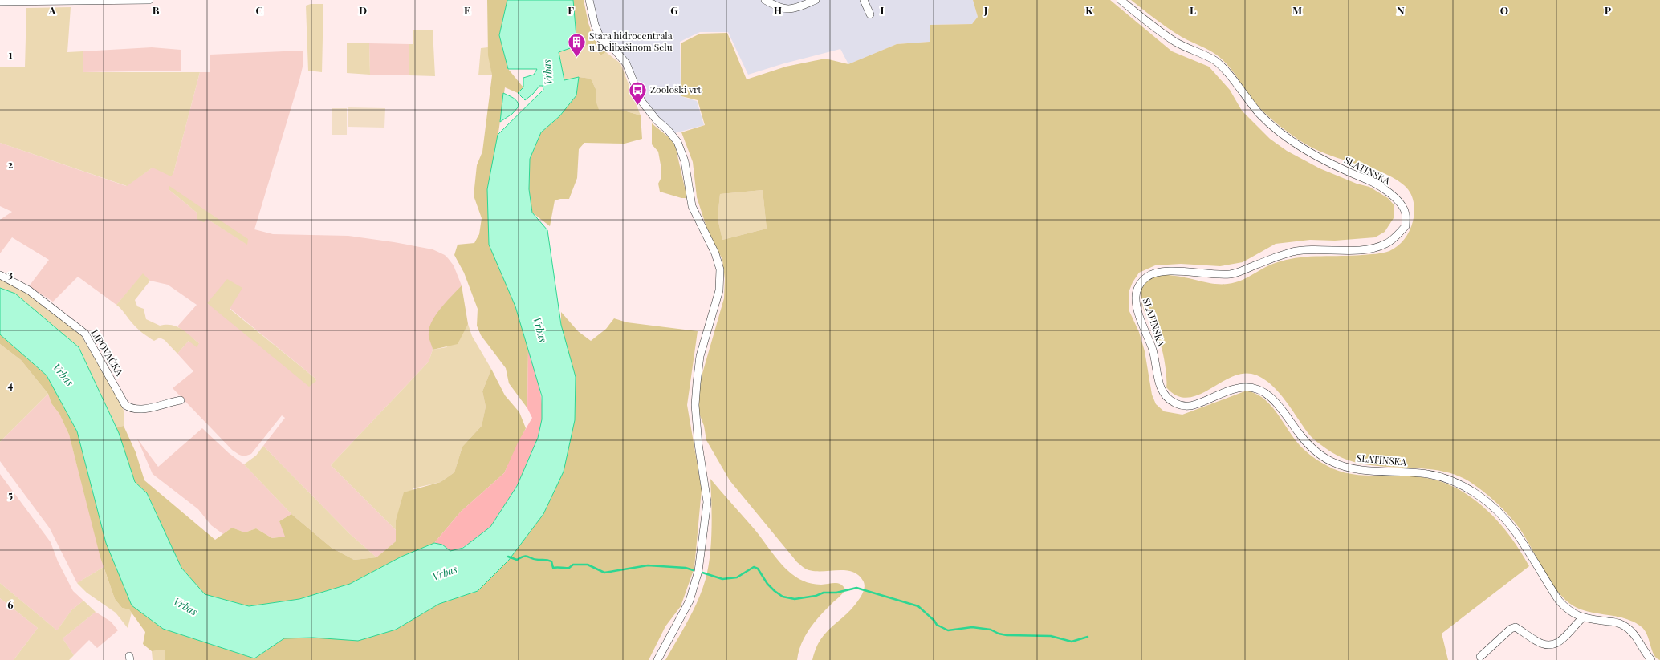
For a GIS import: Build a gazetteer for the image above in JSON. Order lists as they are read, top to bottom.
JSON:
{
  "streets": {
    "street": ["SLATINSKA", "LIPOVAČKA"]
  },
  "water": ["Vrbas"],
  "places": {
    "building": ["Stara hidrocentrala u Delibašinom Selu"],
    "bus stop": ["Zoološki vrt"]
  },
  "grid": {
    "columns": [
      "A",
      "B",
      "C",
      "D",
      "E",
      "F",
      "G",
      "H",
      "I",
      "J",
      "K",
      "L",
      "M",
      "N",
      "O",
      "P"
    ],
    "rows": [
      "1",
      "2",
      "3",
      "4",
      "5",
      "6"
    ]
  }
}
